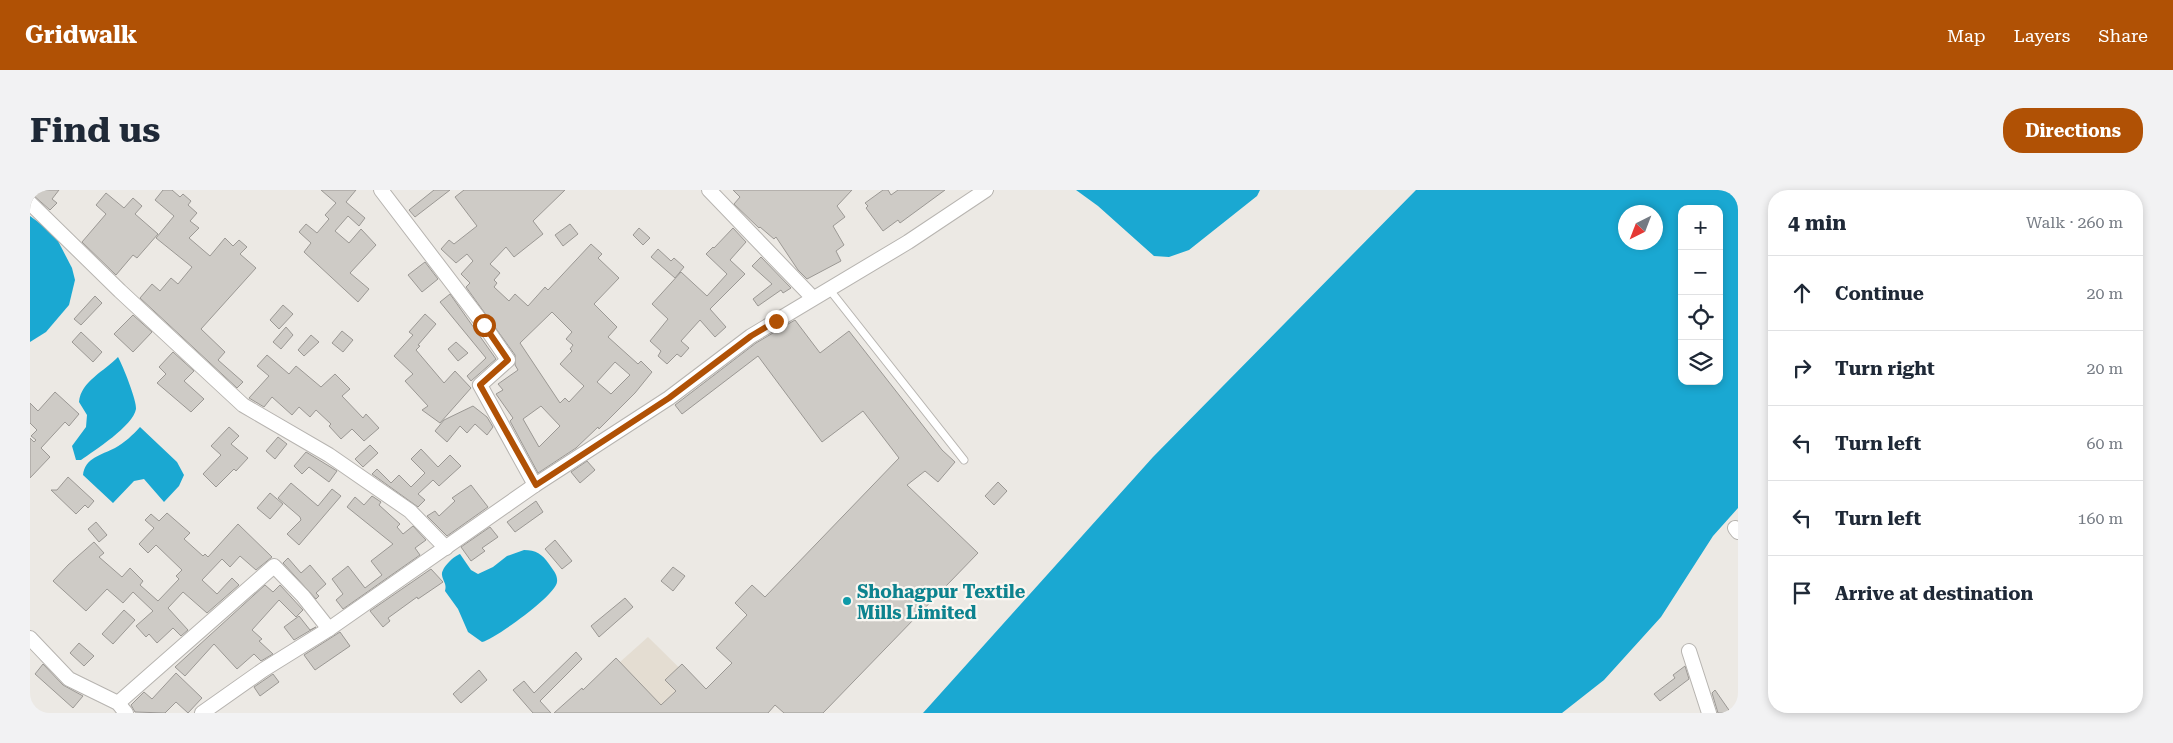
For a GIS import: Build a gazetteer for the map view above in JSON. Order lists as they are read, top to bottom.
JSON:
{
  "places": ["Shohagpur Textile Mills Limited"],
  "north": "bottom left",
  "page": {
    "header": "Gridwalk",
    "nav": ["Map", "Layers", "Share"],
    "buttons": "Directions",
    "title": "Find us",
    "heading": ["4 min", "Walk · 260 m"],
    "map_buttons": ["+", "−"],
    "list": [
      ["Continue", "20 m"],
      ["Turn right", "20 m"],
      ["Turn left", "60 m"],
      ["Turn left", "160 m"],
      "Arrive at destination"
    ]
  }
}
